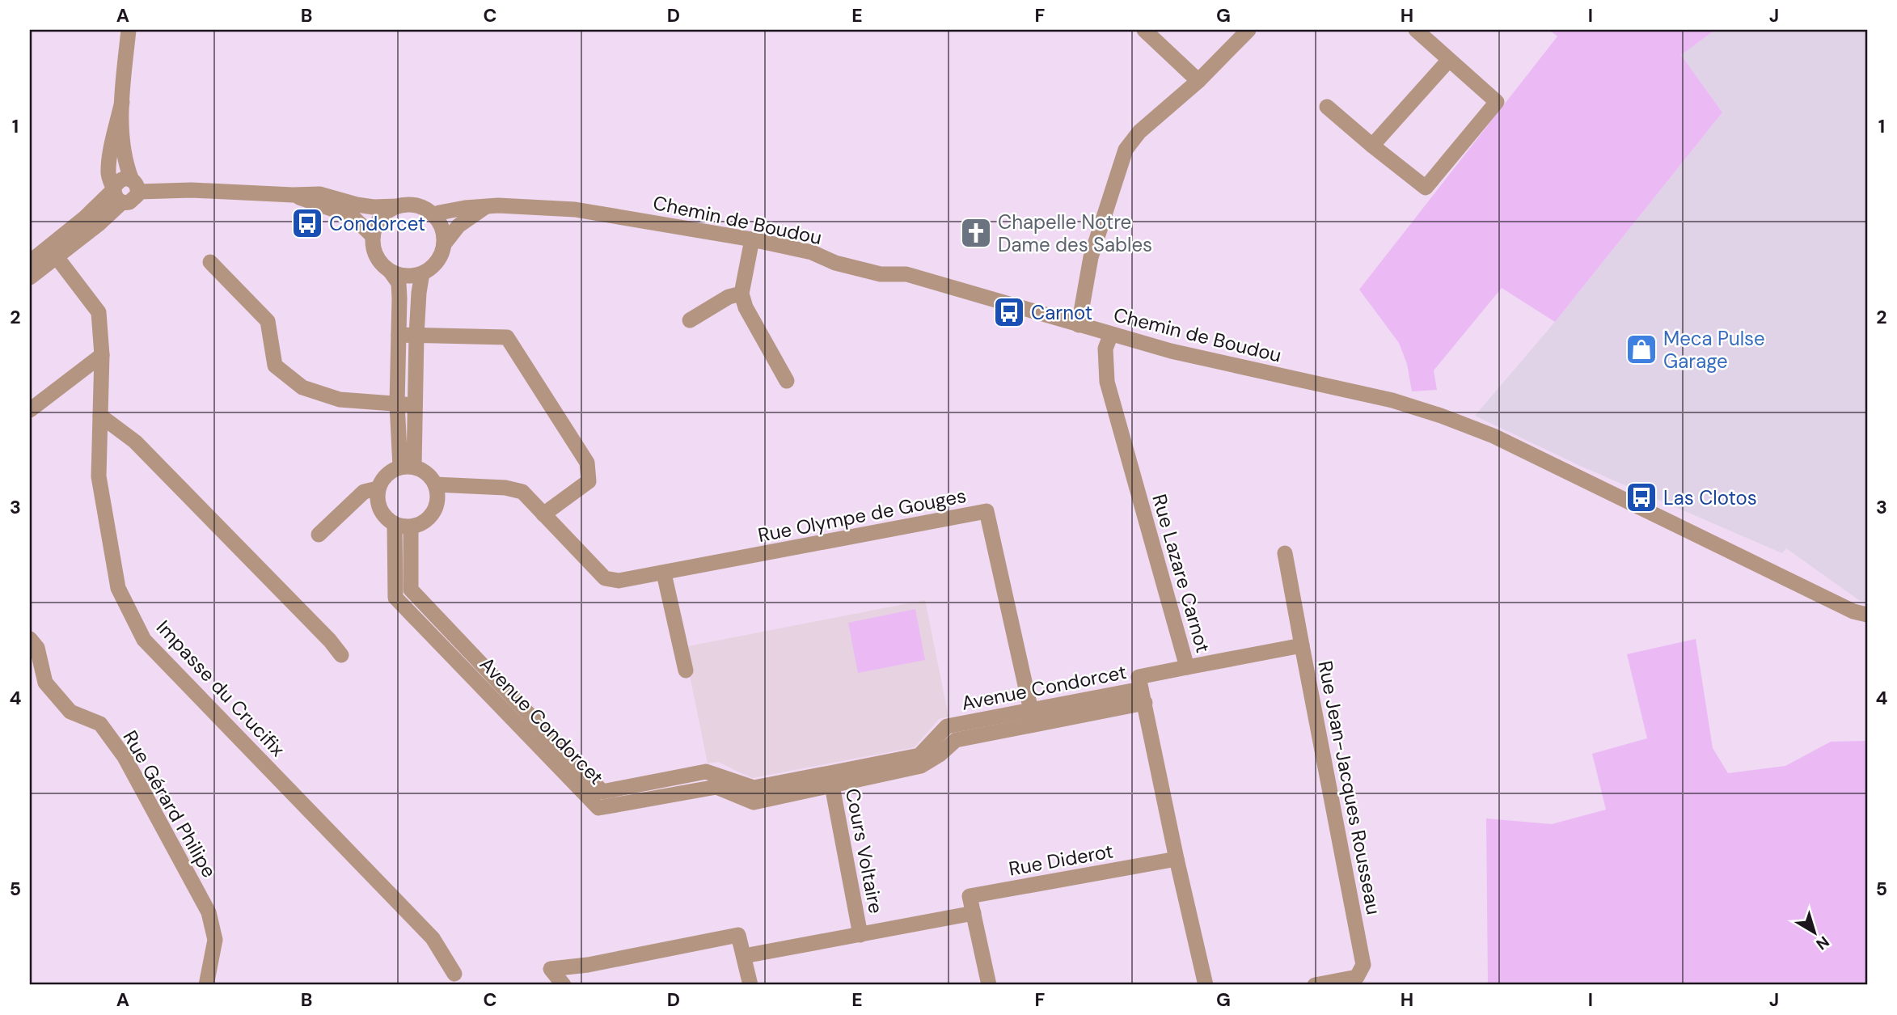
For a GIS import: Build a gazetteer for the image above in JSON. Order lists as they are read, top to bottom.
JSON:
{
  "streets": {
    "street": [
      "Chemin de Boudou",
      "Rue Olympe de Gouges",
      "Rue Lazare Carnot",
      "Avenue Condorcet",
      "Impasse du Crucifix",
      "Rue Jean-Jacques Rousseau",
      "Rue Gérard Philipe",
      "Cours Voltaire",
      "Rue Diderot"
    ]
  },
  "crossings": [
    ["Chemin de Boudou", "Rue Lazare Carnot"],
    ["Rue Olympe de Gouges", "Avenue Condorcet"],
    ["Rue Lazare Carnot", "Avenue Condorcet"],
    ["Rue Lazare Carnot", "Rue Jean-Jacques Rousseau"],
    ["Avenue Condorcet", "Cours Voltaire"],
    ["Cours Voltaire", "Rue Diderot"]
  ],
  "places": {
    "bus stop": ["Condorcet", "Carnot", "Las Clotos"],
    "church": ["Chapelle Notre Dame des Sables"],
    "shop": ["Meca Pulse Garage"]
  },
  "north": "bottom right",
  "grid": {
    "columns": [
      "A",
      "B",
      "C",
      "D",
      "E",
      "F",
      "G",
      "H",
      "I",
      "J"
    ],
    "rows": [
      "1",
      "2",
      "3",
      "4",
      "5"
    ]
  }
}
